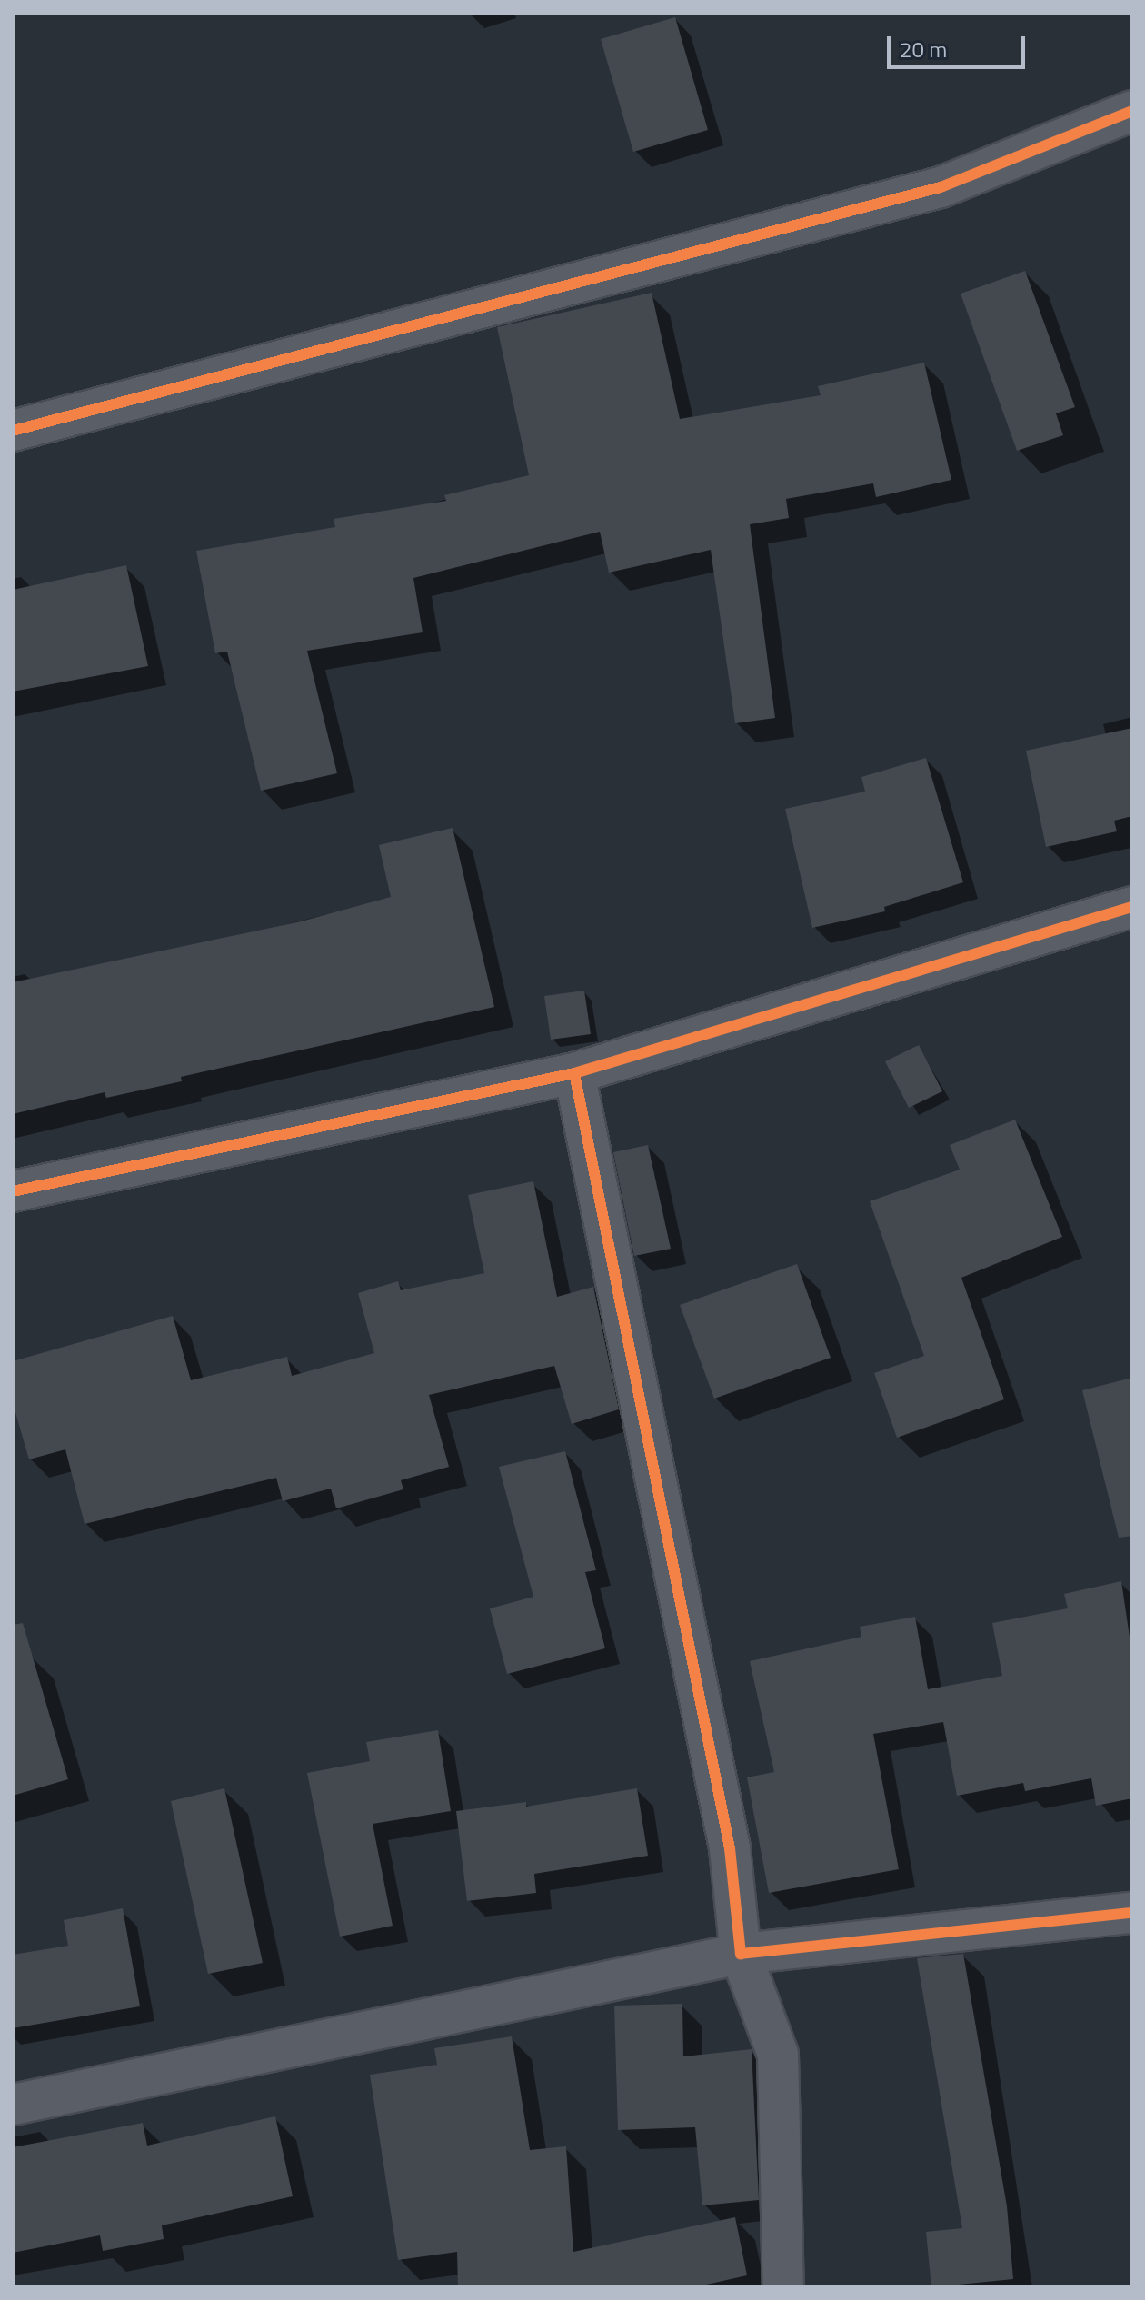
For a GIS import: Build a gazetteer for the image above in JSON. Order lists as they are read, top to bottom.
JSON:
{
  "scale_bar": "20 m"
}
